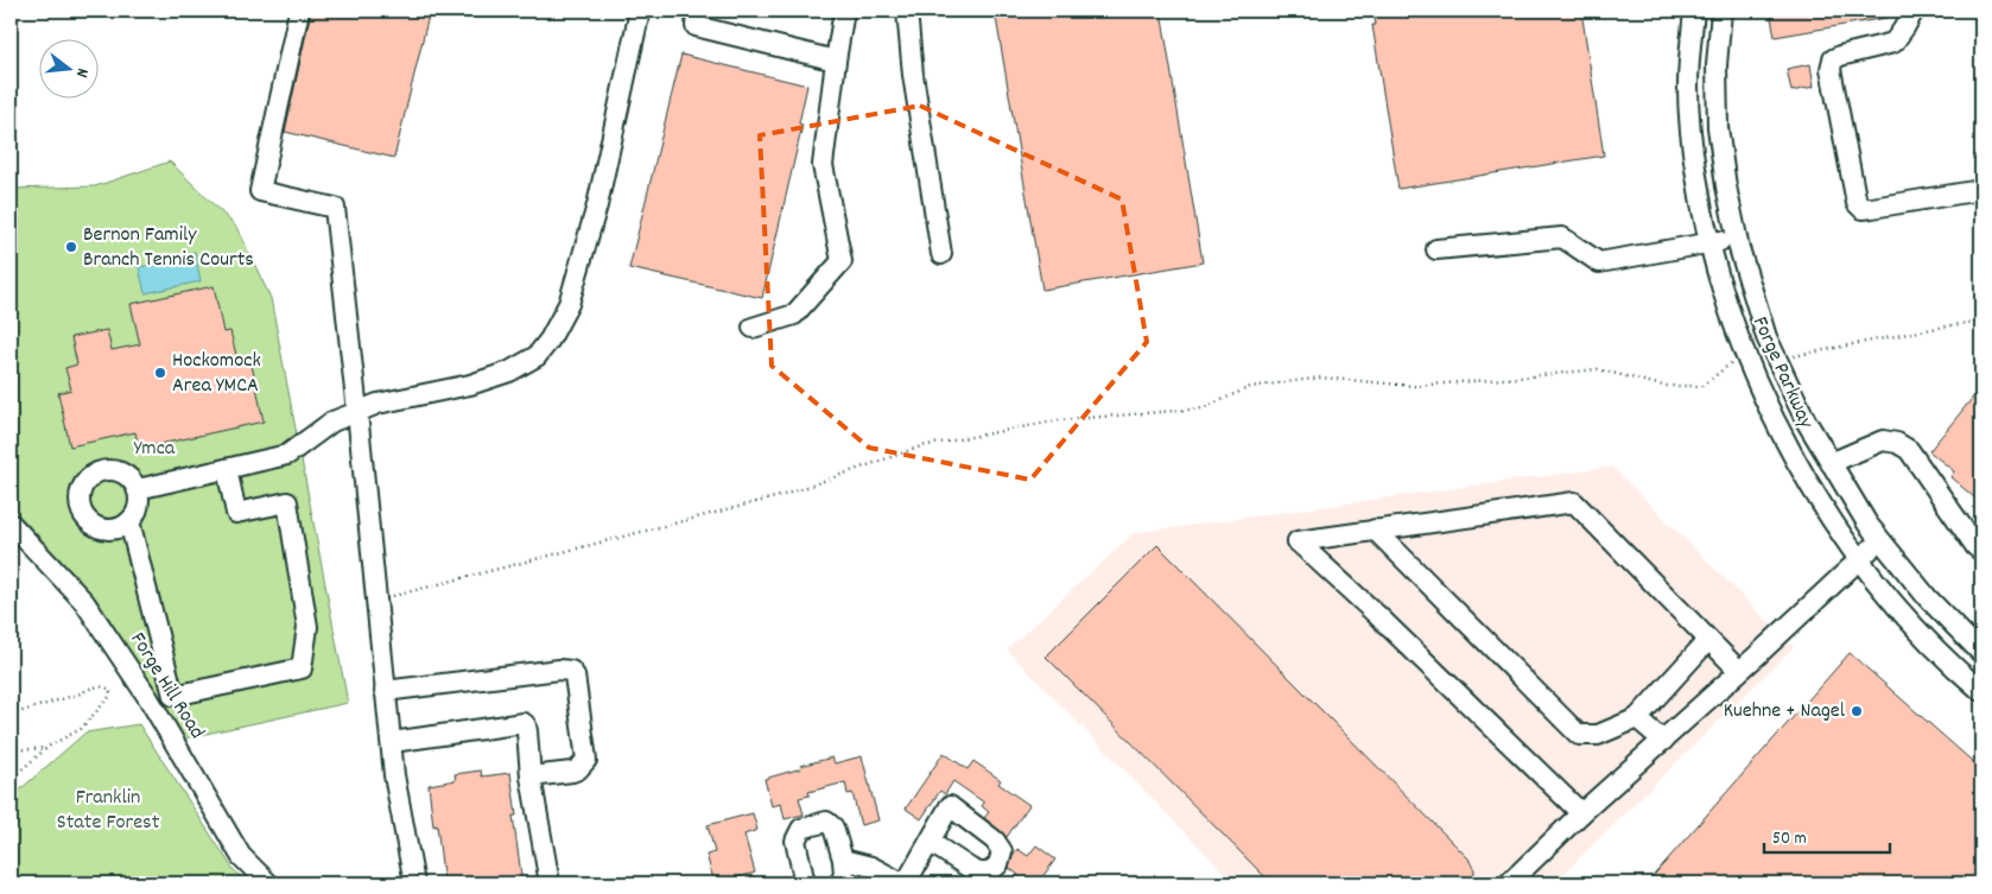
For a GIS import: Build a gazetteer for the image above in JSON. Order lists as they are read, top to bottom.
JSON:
{
  "streets": {
    "street": ["Forge Parkway", "Forge Hill Road"]
  },
  "parks": ["Ymca", "Franklin State Forest"],
  "places": ["Bernon Family Branch Tennis Courts", "Hockomock Area YMCA", "Kuehne + Nagel"],
  "scale_bar": "50 m",
  "north": "right"
}
